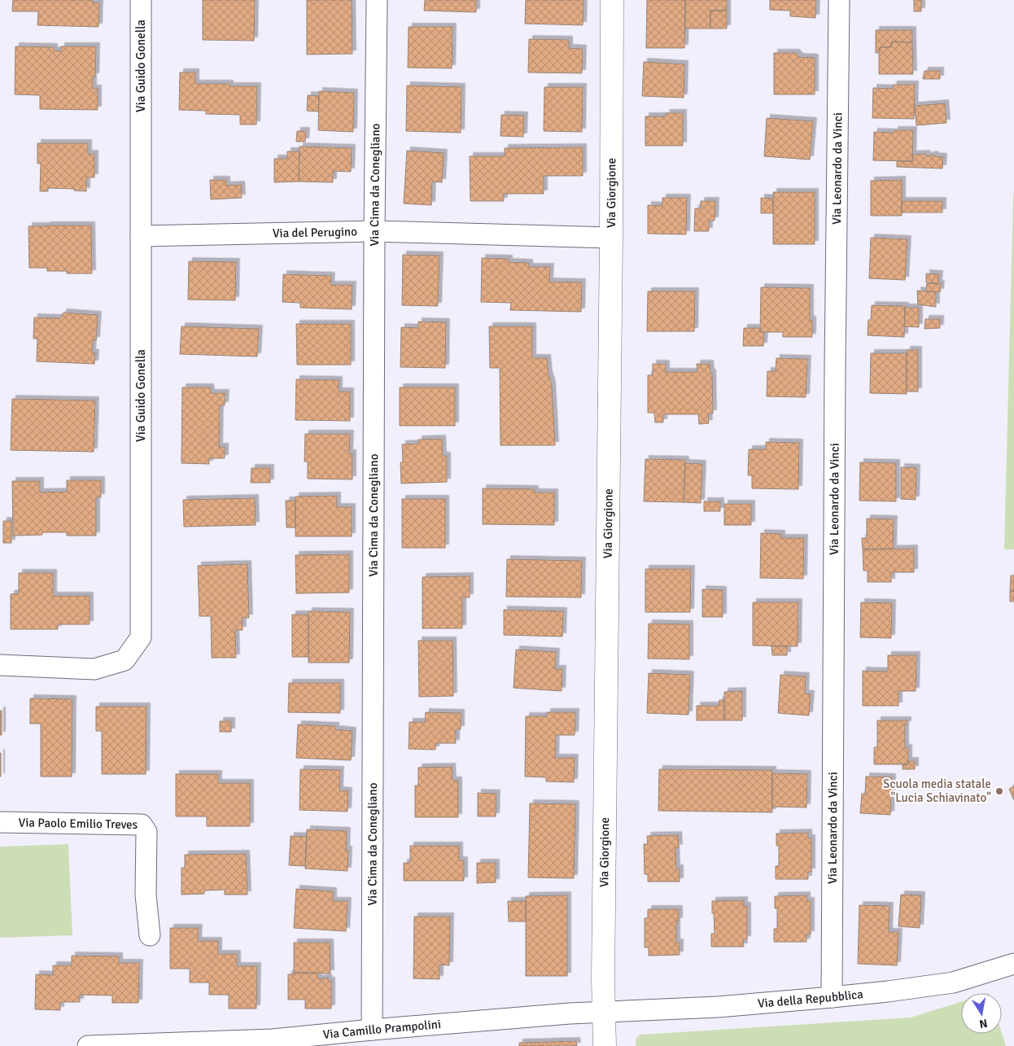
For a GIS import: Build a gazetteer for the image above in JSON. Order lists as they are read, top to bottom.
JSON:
{
  "streets": {
    "main road": ["Via Giorgione"],
    "street": [
      "Via Guido Gonella",
      "Via Leonardo da Vinci",
      "Via Cima da Conegliano",
      "Via del Perugino",
      "Via Paolo Emilio Treves",
      "Via della Repubblica",
      "Via Camillo Prampolini"
    ]
  },
  "crossings": [
    ["Via Guido Gonella", "Via del Perugino"],
    ["Via Leonardo da Vinci", "Via della Repubblica"],
    ["Via Cima da Conegliano", "Via del Perugino"],
    ["Via Cima da Conegliano", "Via Camillo Prampolini"],
    ["Via Giorgione", "Via del Perugino"],
    ["Via Giorgione", "Via della Repubblica"],
    ["Via Giorgione", "Via Camillo Prampolini"],
    ["Via della Repubblica", "Via Camillo Prampolini"]
  ],
  "places": ["Scuola media statale \"Lucia Schiavinato\""],
  "north": "bottom"
}
